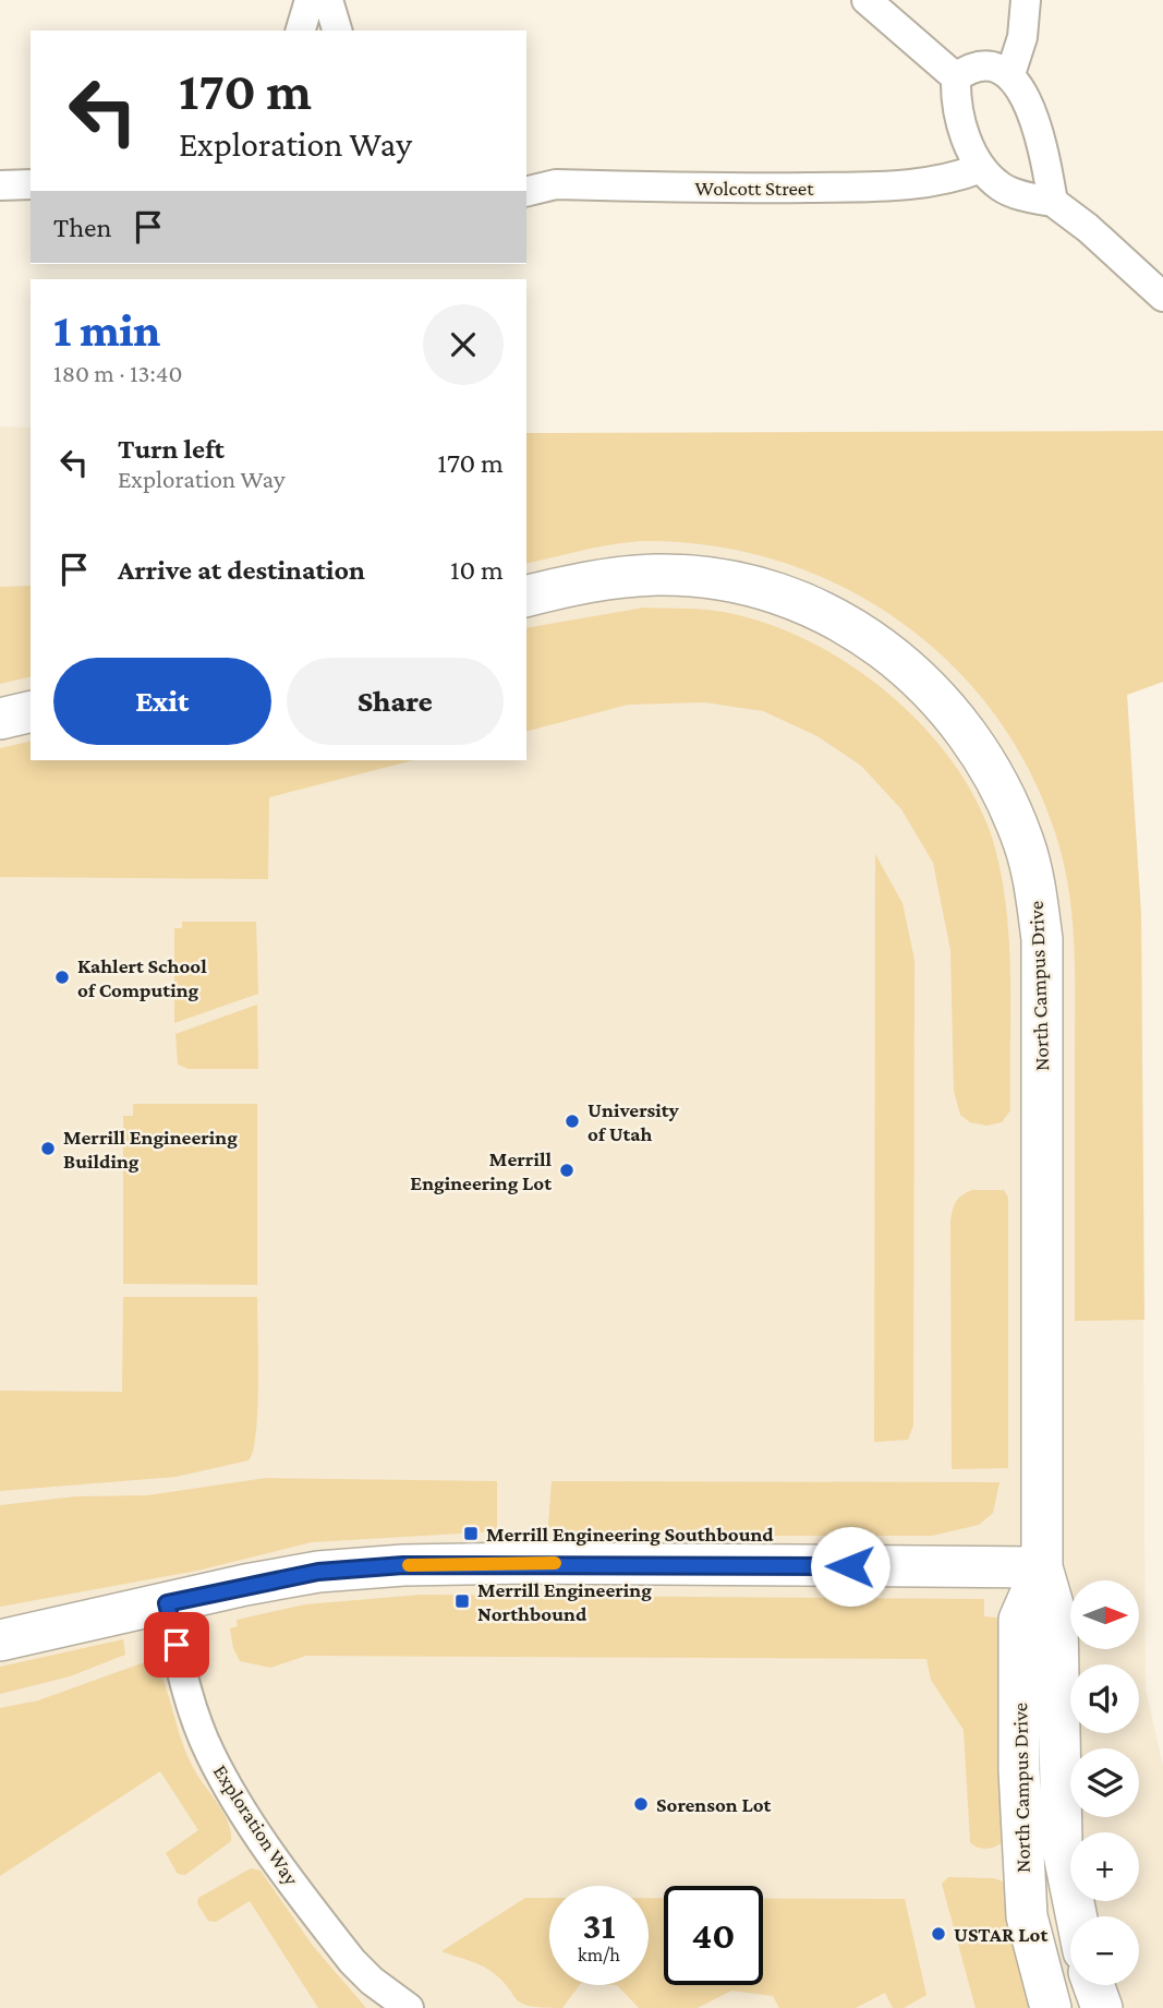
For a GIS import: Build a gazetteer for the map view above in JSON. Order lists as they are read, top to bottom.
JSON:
{
  "streets": {
    "main road": ["North Campus Drive"],
    "street": ["Wolcott Street", "Exploration Way"]
  },
  "places": {
    "other": [
      "Kahlert School of Computing",
      "University of Utah",
      "Merrill Engineering Building",
      "Merrill Engineering Lot",
      "Sorenson Lot",
      "USTAR Lot"
    ],
    "transit": ["Merrill Engineering Southbound", "Merrill Engineering Northbound"]
  },
  "north": "right",
  "page": {
    "turn": ["170 m", "Exploration Way"],
    "then": "Then",
    "heading": ["1 min", "180 m · 13:40"],
    "list": [
      {
        "name": "Turn left",
        "note": "Exploration Way",
        "value": "170 m"
      },
      {
        "name": "Arrive at destination",
        "value": "10 m"
      }
    ],
    "buttons": ["Exit", "Share"],
    "map_buttons": ["+", "−"],
    "speed": "31 km/h",
    "limit": "40"
  }
}
